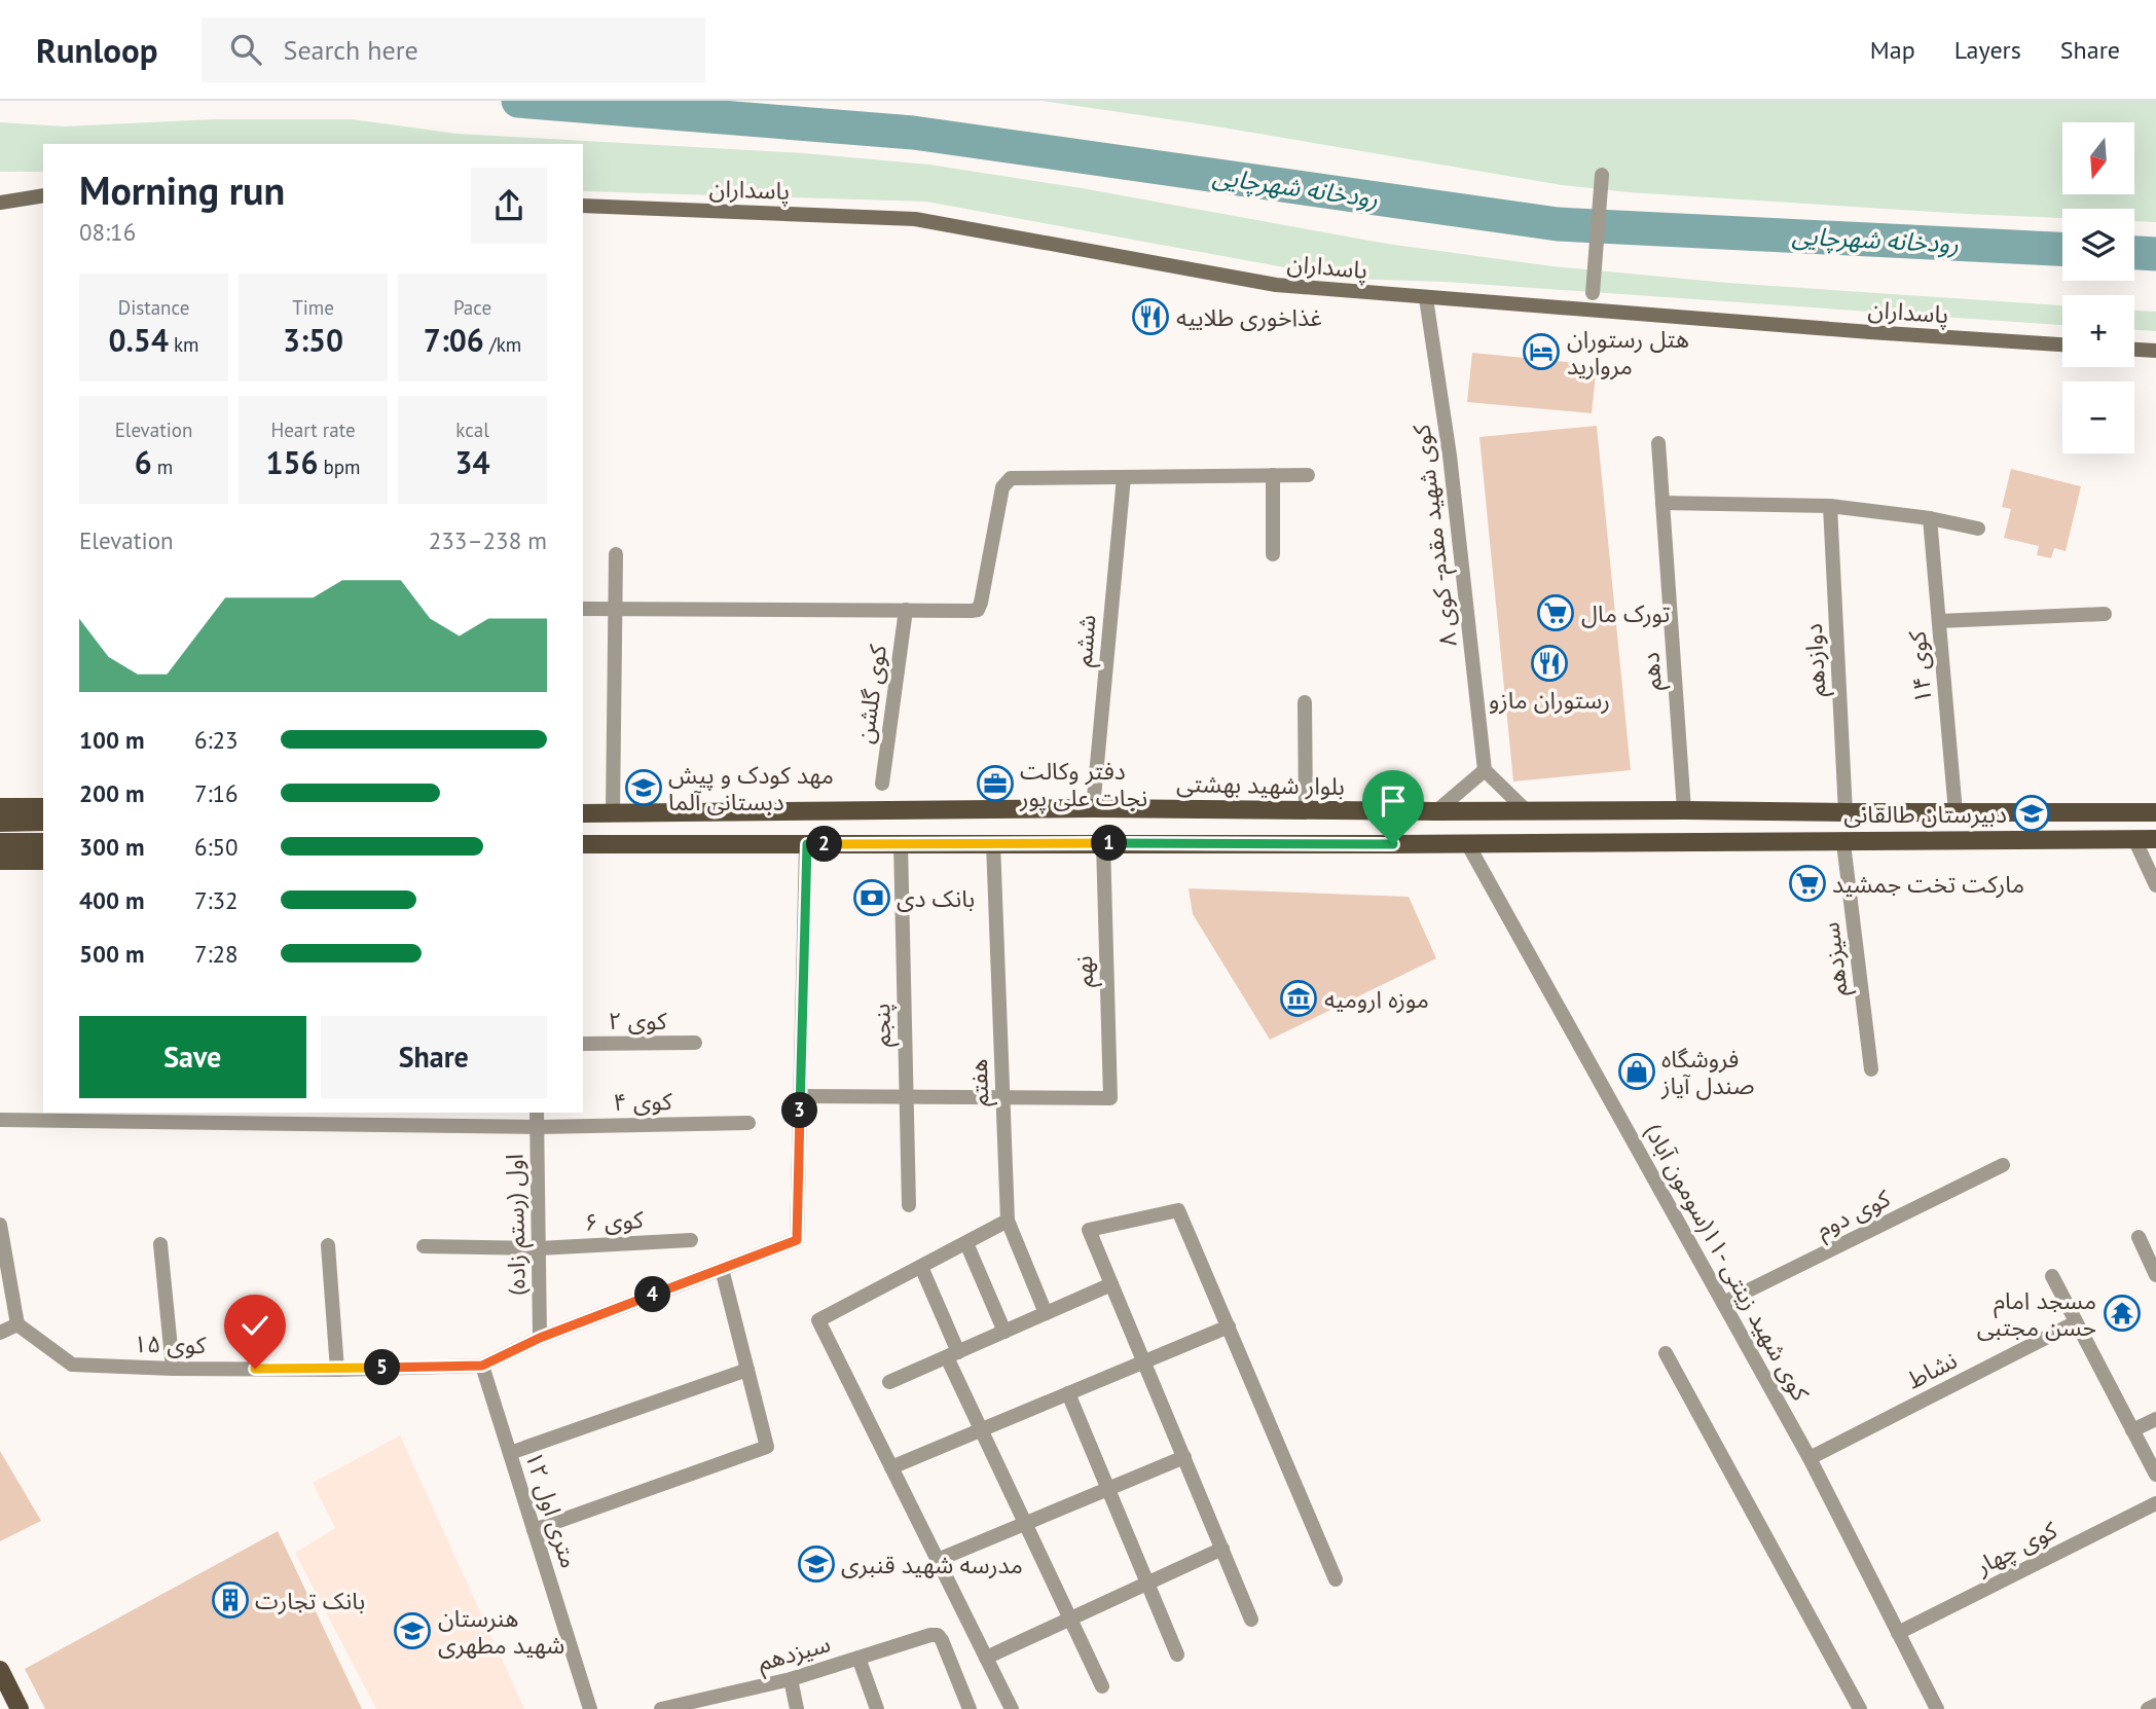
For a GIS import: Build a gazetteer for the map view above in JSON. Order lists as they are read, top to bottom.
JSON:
{
  "streets": {
    "main road": ["پاسداران", "بلوار شهید بهشتی"],
    "street": [
      "کوی شهید مقدم- کوی ۸",
      "ششم",
      "دوازدهم",
      "کوی ۱۴",
      "دهم",
      "کوی گلشن",
      "سیزدهم",
      "نهم",
      "کوی ۲",
      "پنجم",
      "هفتم",
      "کوی ۴",
      "کوی دوم",
      "کوی ۶",
      "اول (رستم زاده)",
      "کوی شهید زینتی -۱۱(سومون آباد)",
      "کوی ۱۵",
      "نشاط",
      "۱۲ متری اول",
      "کوی چهار"
    ]
  },
  "crossings": [
    ["پاسداران", "کوی شهید مقدم- کوی ۸"],
    ["ششم", "بلوار شهید بهشتی"],
    ["دوازدهم", "بلوار شهید بهشتی"],
    ["کوی ۱۴", "بلوار شهید بهشتی"],
    ["دهم", "بلوار شهید بهشتی"],
    ["نهم", "هفتم"],
    ["کوی ۴", "اول (رستم زاده)"],
    ["کوی دوم", "کوی شهید زینتی -۱۱(سومون آباد)"],
    ["کوی ۶", "اول (رستم زاده)"],
    ["کوی شهید زینتی -۱۱(سومون آباد)", "نشاط"],
    ["کوی شهید زینتی -۱۱(سومون آباد)", "کوی چهار"],
    ["کوی ۱۵", "۱۲ متری اول"]
  ],
  "water": ["رودخانه شهرچایی"],
  "places": {
    "restaurant": ["غذاخوری طلاییه", "رستوران مازو"],
    "hotel": ["هتل رستوران مروارید"],
    "supermarket": ["تورک مال", "مارکت تخت جمشید"],
    "office": ["دفتر وکالت نجات علی پور"],
    "school or university": [
      "مهد کودک و پیش دبستانی آلما",
      "دبیرستان طالقانی",
      "مدرسه شهید قنبری",
      "هنرستان شهید مطهری"
    ],
    "bank": ["بانک دی"],
    "museum": ["موزه ارومیه"],
    "shop": ["فروشگاه صندل آیاز"],
    "temple": ["مسجد امام حسن مجتبی"],
    "building": ["بانک تجارت"]
  },
  "north": "bottom",
  "page": {
    "header": "Runloop",
    "search": "Search here",
    "nav": ["Map", "Layers", "Share"],
    "map_buttons": ["+", "−"],
    "heading": ["Morning run", "08:16"],
    "stats": [
      ["Distance", "0.54 km"],
      ["Time", "3:50"],
      ["Pace", "7:06 /km"],
      ["Elevation", "6 m"],
      ["Heart rate", "156 bpm"],
      ["kcal", "34"]
    ],
    "chart": ["Elevation", "233–238 m"],
    "list": [
      {
        "name": "100 m",
        "note": "6:23"
      },
      {
        "name": "200 m",
        "note": "7:16"
      },
      {
        "name": "300 m",
        "note": "6:50"
      },
      {
        "name": "400 m",
        "note": "7:32"
      },
      {
        "name": "500 m",
        "note": "7:28"
      }
    ],
    "pins": [
      "1",
      "2",
      "3",
      "4",
      "5"
    ],
    "buttons": ["Save", "Share"]
  }
}
